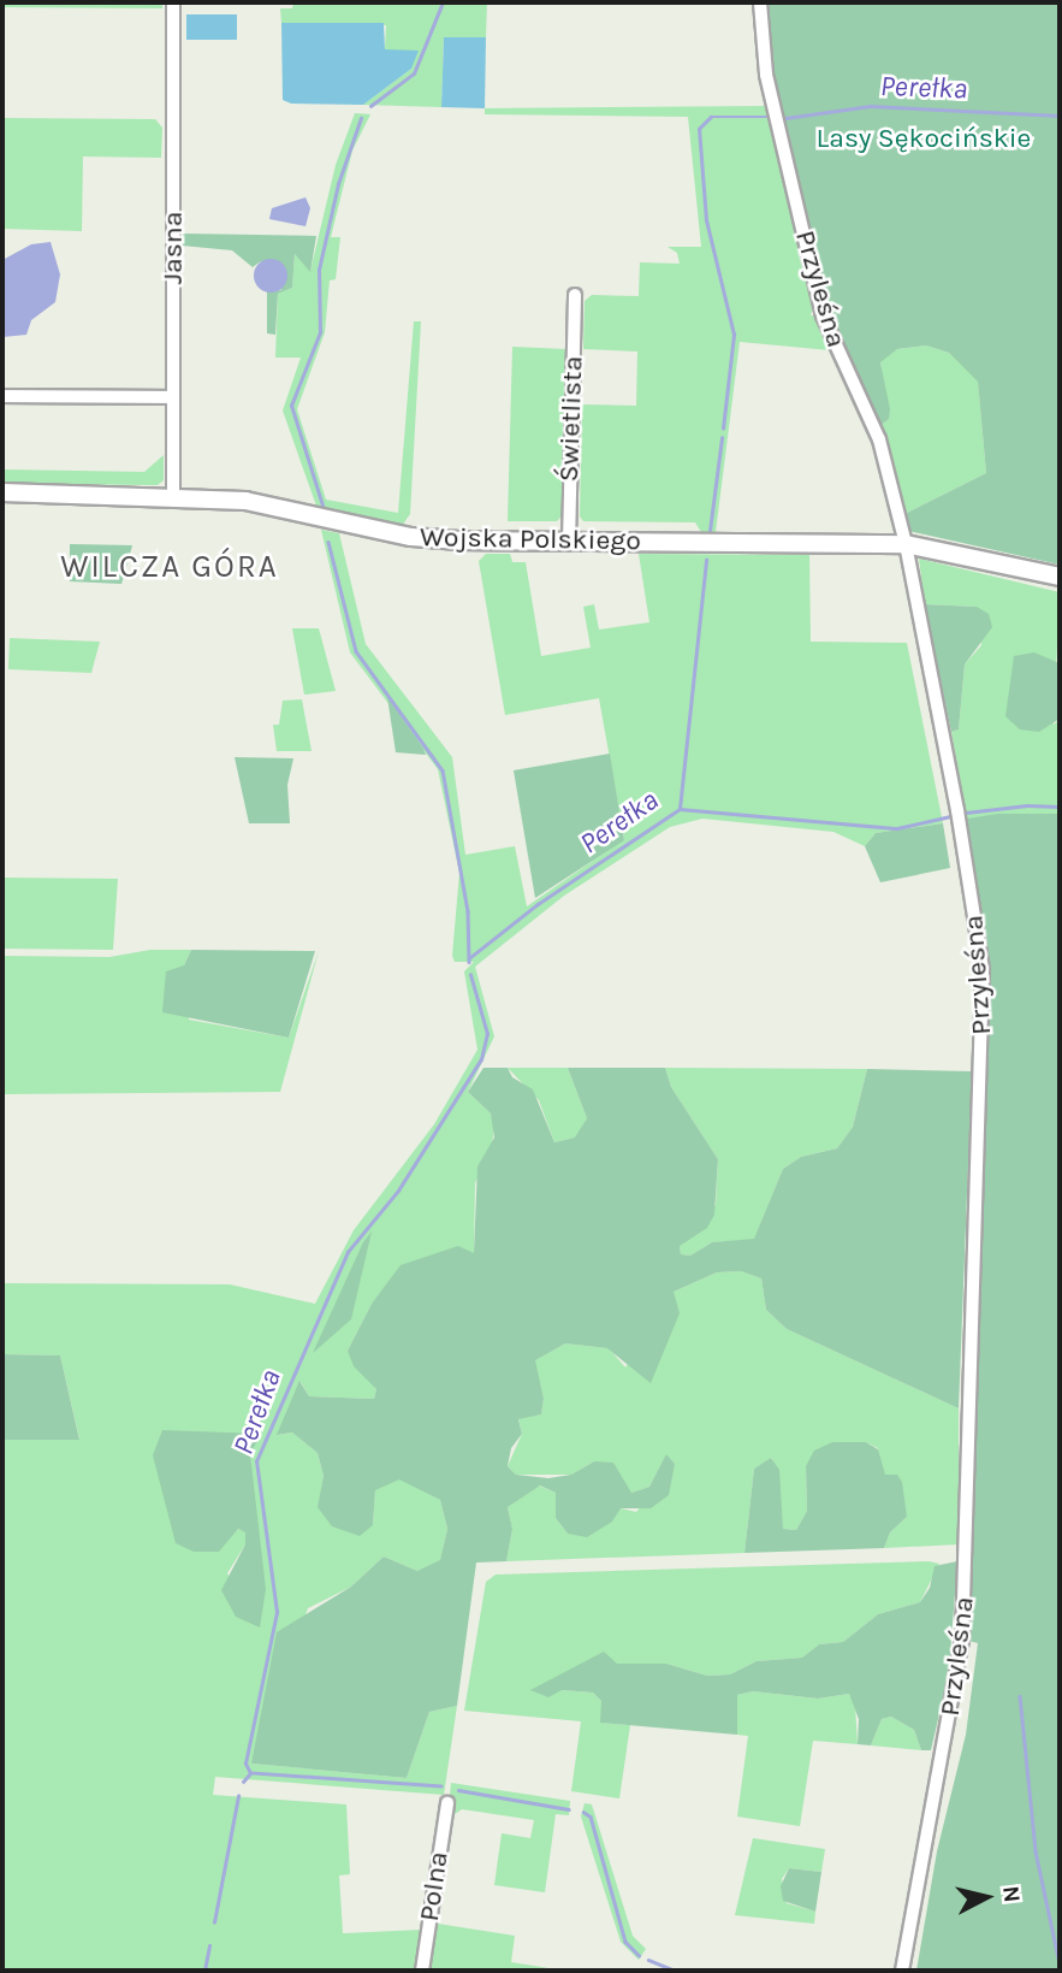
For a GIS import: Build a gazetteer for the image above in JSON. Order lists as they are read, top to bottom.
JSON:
{
  "streets": {
    "street": [
      "Jasna",
      "Przyleśna",
      "Świetlista",
      "Wojska Polskiego",
      "Polna"
    ]
  },
  "crossings": [
    ["Jasna", "Wojska Polskiego"],
    ["Przyleśna", "Wojska Polskiego"],
    ["Świetlista", "Wojska Polskiego"]
  ],
  "districts": ["WILCZA GÓRA"],
  "water": ["Perełka"],
  "parks": ["Lasy Sękocińskie"],
  "north": "right"
}
